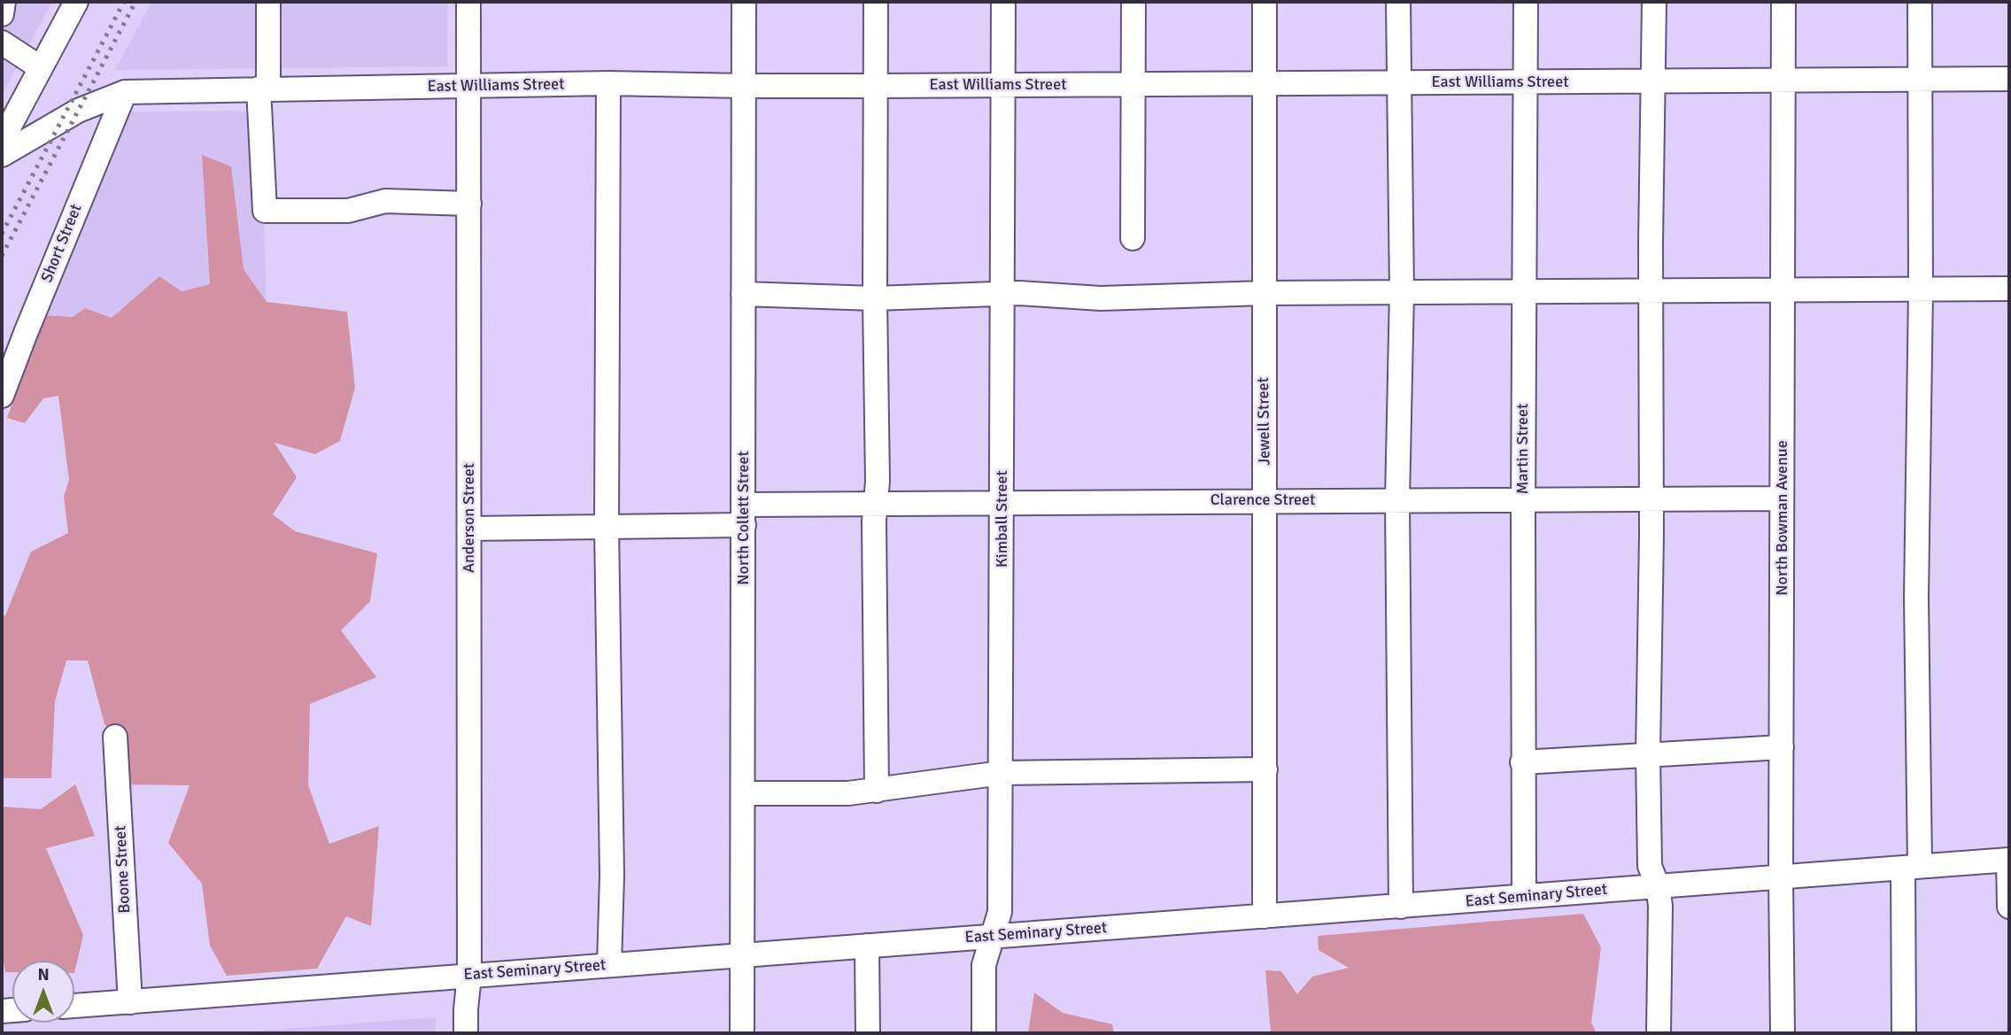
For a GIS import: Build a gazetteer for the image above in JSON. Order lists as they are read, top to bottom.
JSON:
{
  "streets": {
    "street": [
      "East Williams Street",
      "Short Street",
      "Jewell Street",
      "Martin Street",
      "Clarence Street",
      "Anderson Street",
      "North Collett Street",
      "North Bowman Avenue",
      "Kimball Street",
      "Boone Street",
      "East Seminary Street"
    ]
  },
  "crossings": [
    ["East Williams Street", "Short Street"],
    ["East Williams Street", "Jewell Street"],
    ["East Williams Street", "Martin Street"],
    ["East Williams Street", "Anderson Street"],
    ["East Williams Street", "North Collett Street"],
    ["East Williams Street", "North Bowman Avenue"],
    ["East Williams Street", "Kimball Street"],
    ["Jewell Street", "Clarence Street"],
    ["Jewell Street", "East Seminary Street"],
    ["Martin Street", "Clarence Street"],
    ["Martin Street", "East Seminary Street"],
    ["Clarence Street", "Anderson Street"],
    ["Clarence Street", "North Collett Street"],
    ["Clarence Street", "North Bowman Avenue"],
    ["Clarence Street", "Kimball Street"],
    ["Anderson Street", "East Seminary Street"],
    ["North Collett Street", "East Seminary Street"],
    ["North Bowman Avenue", "East Seminary Street"],
    ["Kimball Street", "East Seminary Street"],
    ["Boone Street", "East Seminary Street"]
  ],
  "north": "top"
}
